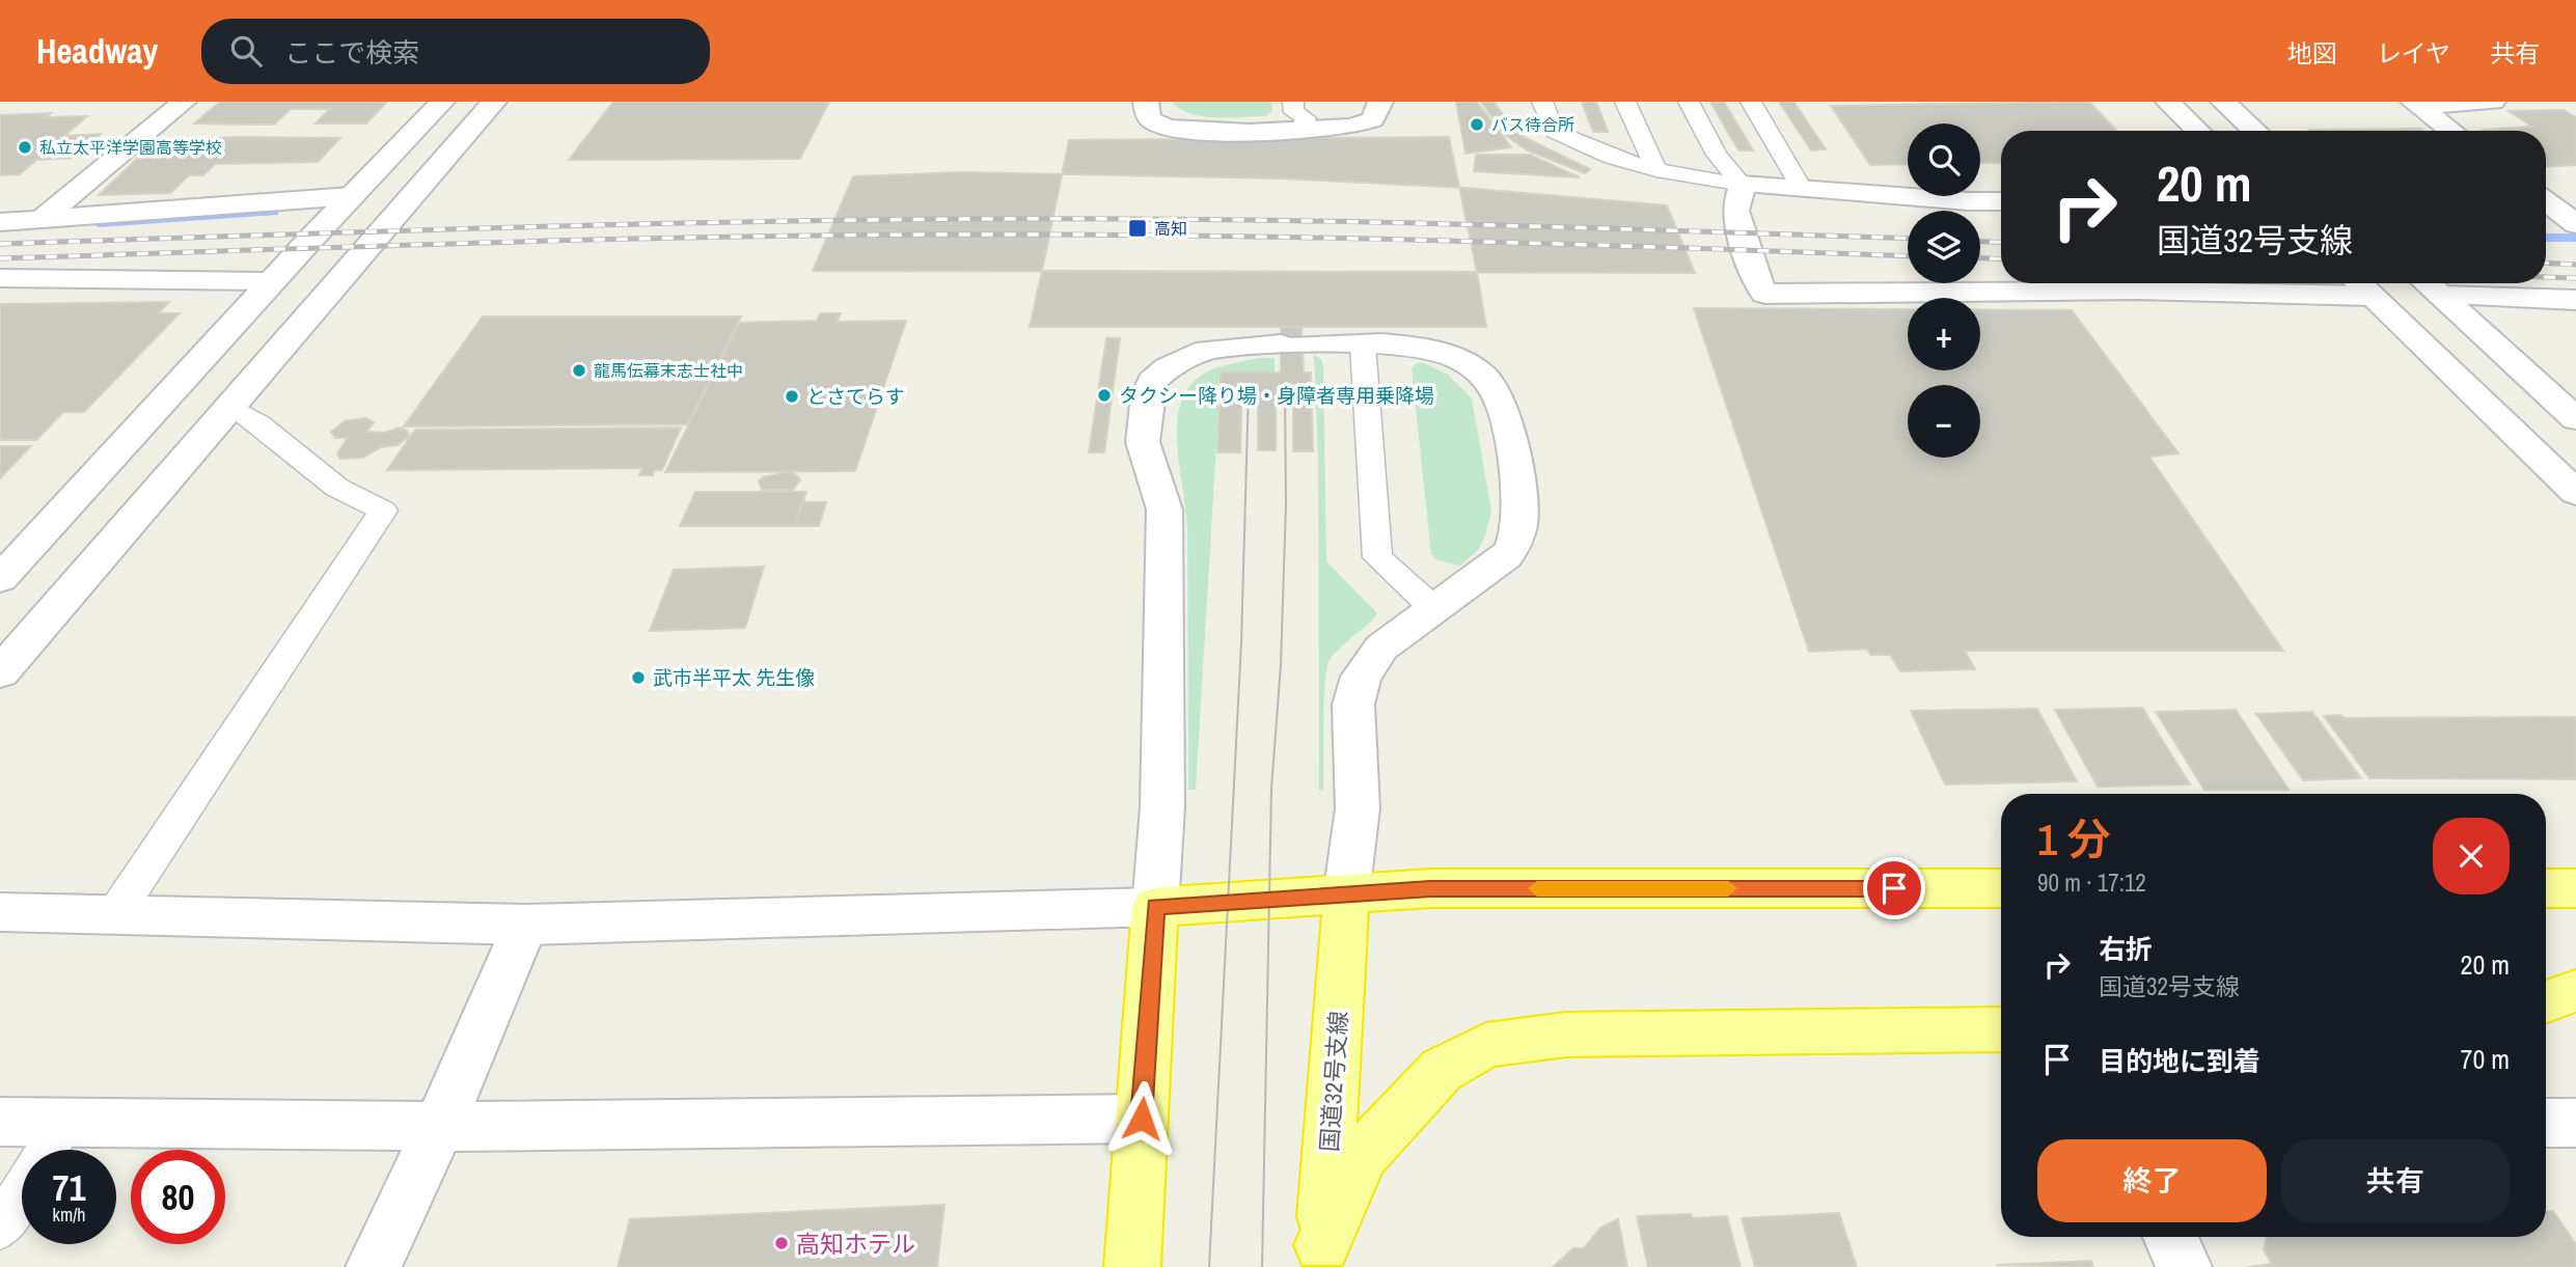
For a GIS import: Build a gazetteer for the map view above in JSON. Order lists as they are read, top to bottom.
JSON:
{
  "streets": {
    "highway": ["国道32号支線"]
  },
  "places": {
    "other": [
      "バス待合所",
      "私立太平洋学園高等学校",
      "龍馬伝幕末志士社中",
      "タクシー降り場・身障者専用乗降場",
      "とさてらす",
      "武市半平太 先生像",
      "高知ホテル"
    ],
    "transit": ["高知"]
  },
  "page": {
    "header": "Headway",
    "search": "ここで検索",
    "nav": ["地図", "レイヤ", "共有"],
    "map_buttons": ["+", "−"],
    "turn": ["20 m", "国道32号支線"],
    "heading": ["1 分", "90 m · 17:12"],
    "list": [
      {
        "name": "右折",
        "note": "国道32号支線",
        "value": "20 m"
      },
      {
        "name": "目的地に到着",
        "value": "70 m"
      }
    ],
    "buttons": ["終了", "共有"],
    "speed": "71 km/h",
    "limit": "80"
  }
}
